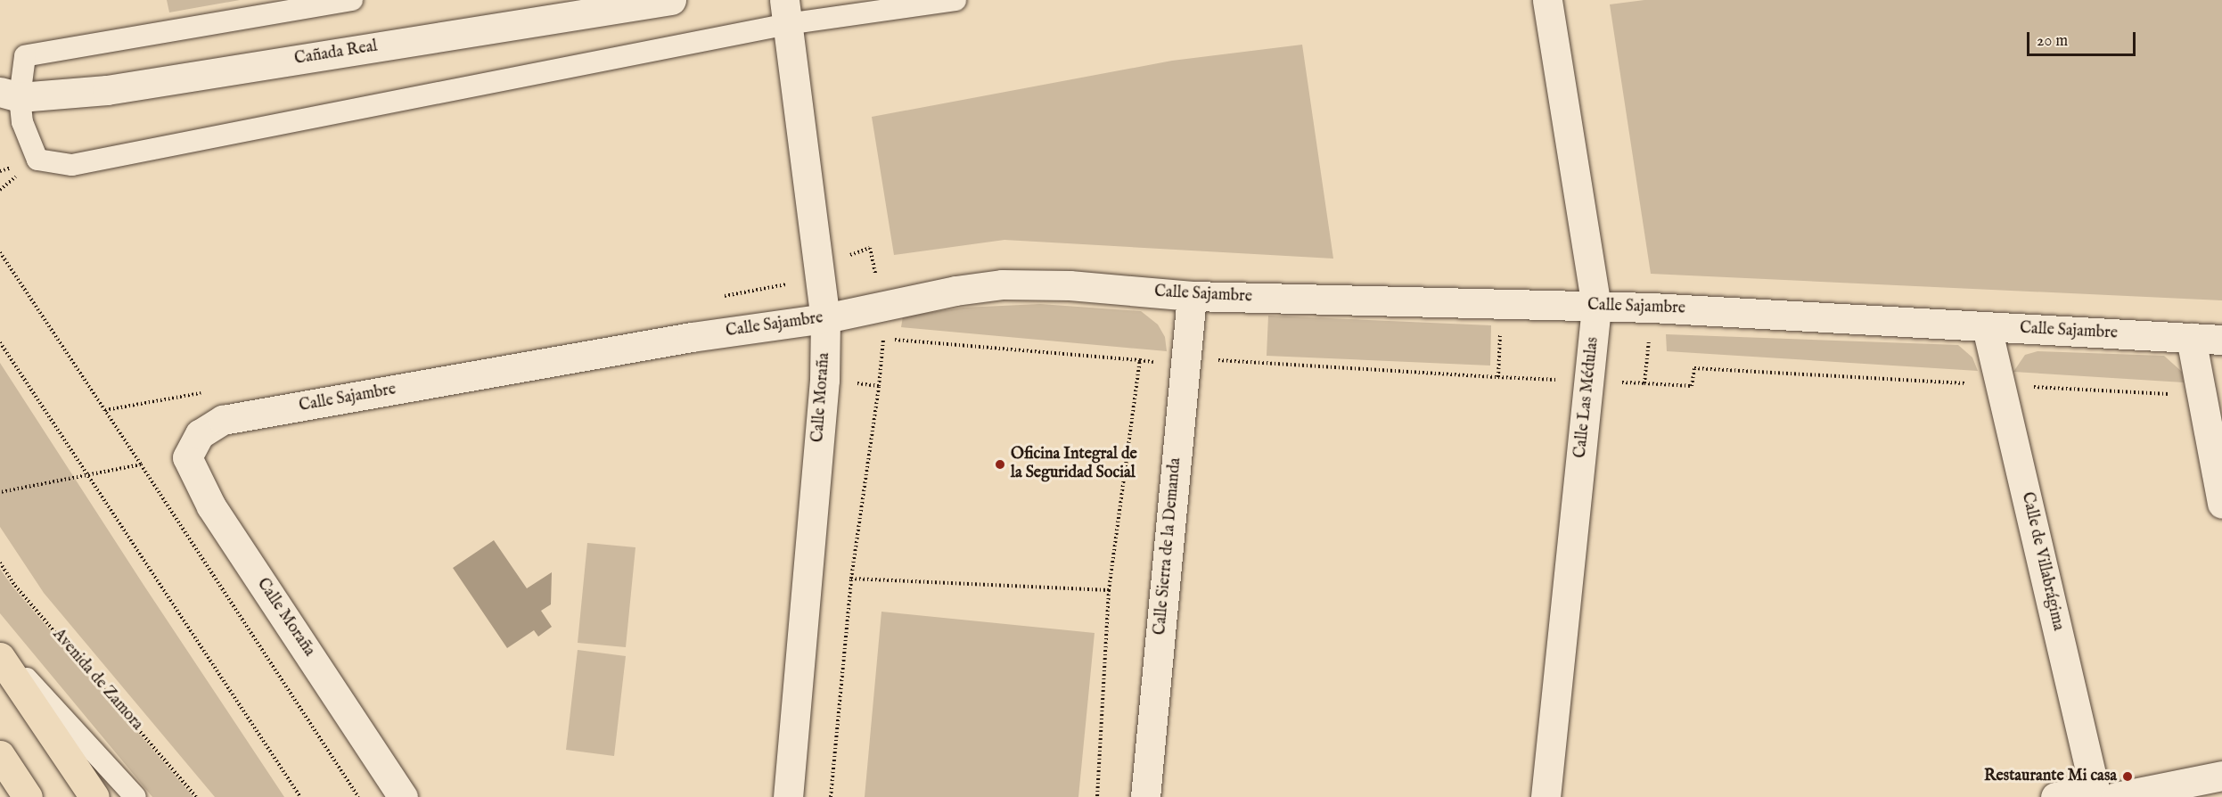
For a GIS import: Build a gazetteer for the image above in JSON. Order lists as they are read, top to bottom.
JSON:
{
  "streets": {
    "street": [
      "Cañada Real",
      "Calle Sajambre",
      "Calle Moraña",
      "Calle Las Médulas",
      "Calle Sierra de la Demanda",
      "Calle de Villabrágima"
    ],
    "path": ["Avenida de Zamora"]
  },
  "crossings": [
    ["Calle Sajambre", "Calle Moraña"],
    ["Calle Sajambre", "Calle Las Médulas"],
    ["Calle Sajambre", "Calle Sierra de la Demanda"],
    ["Calle Sajambre", "Calle de Villabrágima"]
  ],
  "places": ["Oficina Integral de la Seguridad Social", "Restaurante Mi casa"],
  "scale_bar": "20 m"
}
